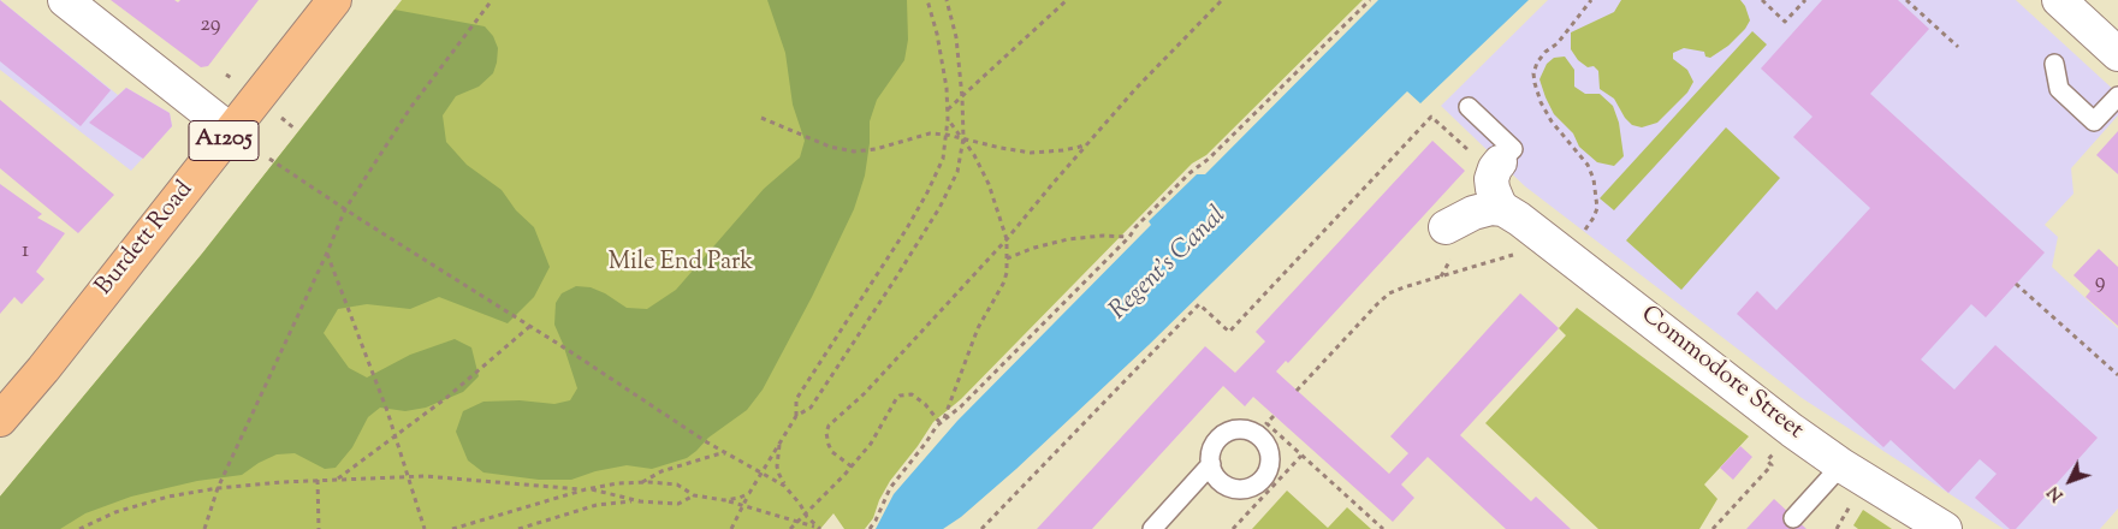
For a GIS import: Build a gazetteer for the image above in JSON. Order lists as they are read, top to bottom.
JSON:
{
  "streets": {
    "main road": ["A1205", "Burdett Road"],
    "street": ["Commodore Street"]
  },
  "water": ["Regent's Canal"],
  "parks": ["Mile End Park"],
  "house_numbers": ["29", "1", "9"],
  "north": "bottom left"
}
